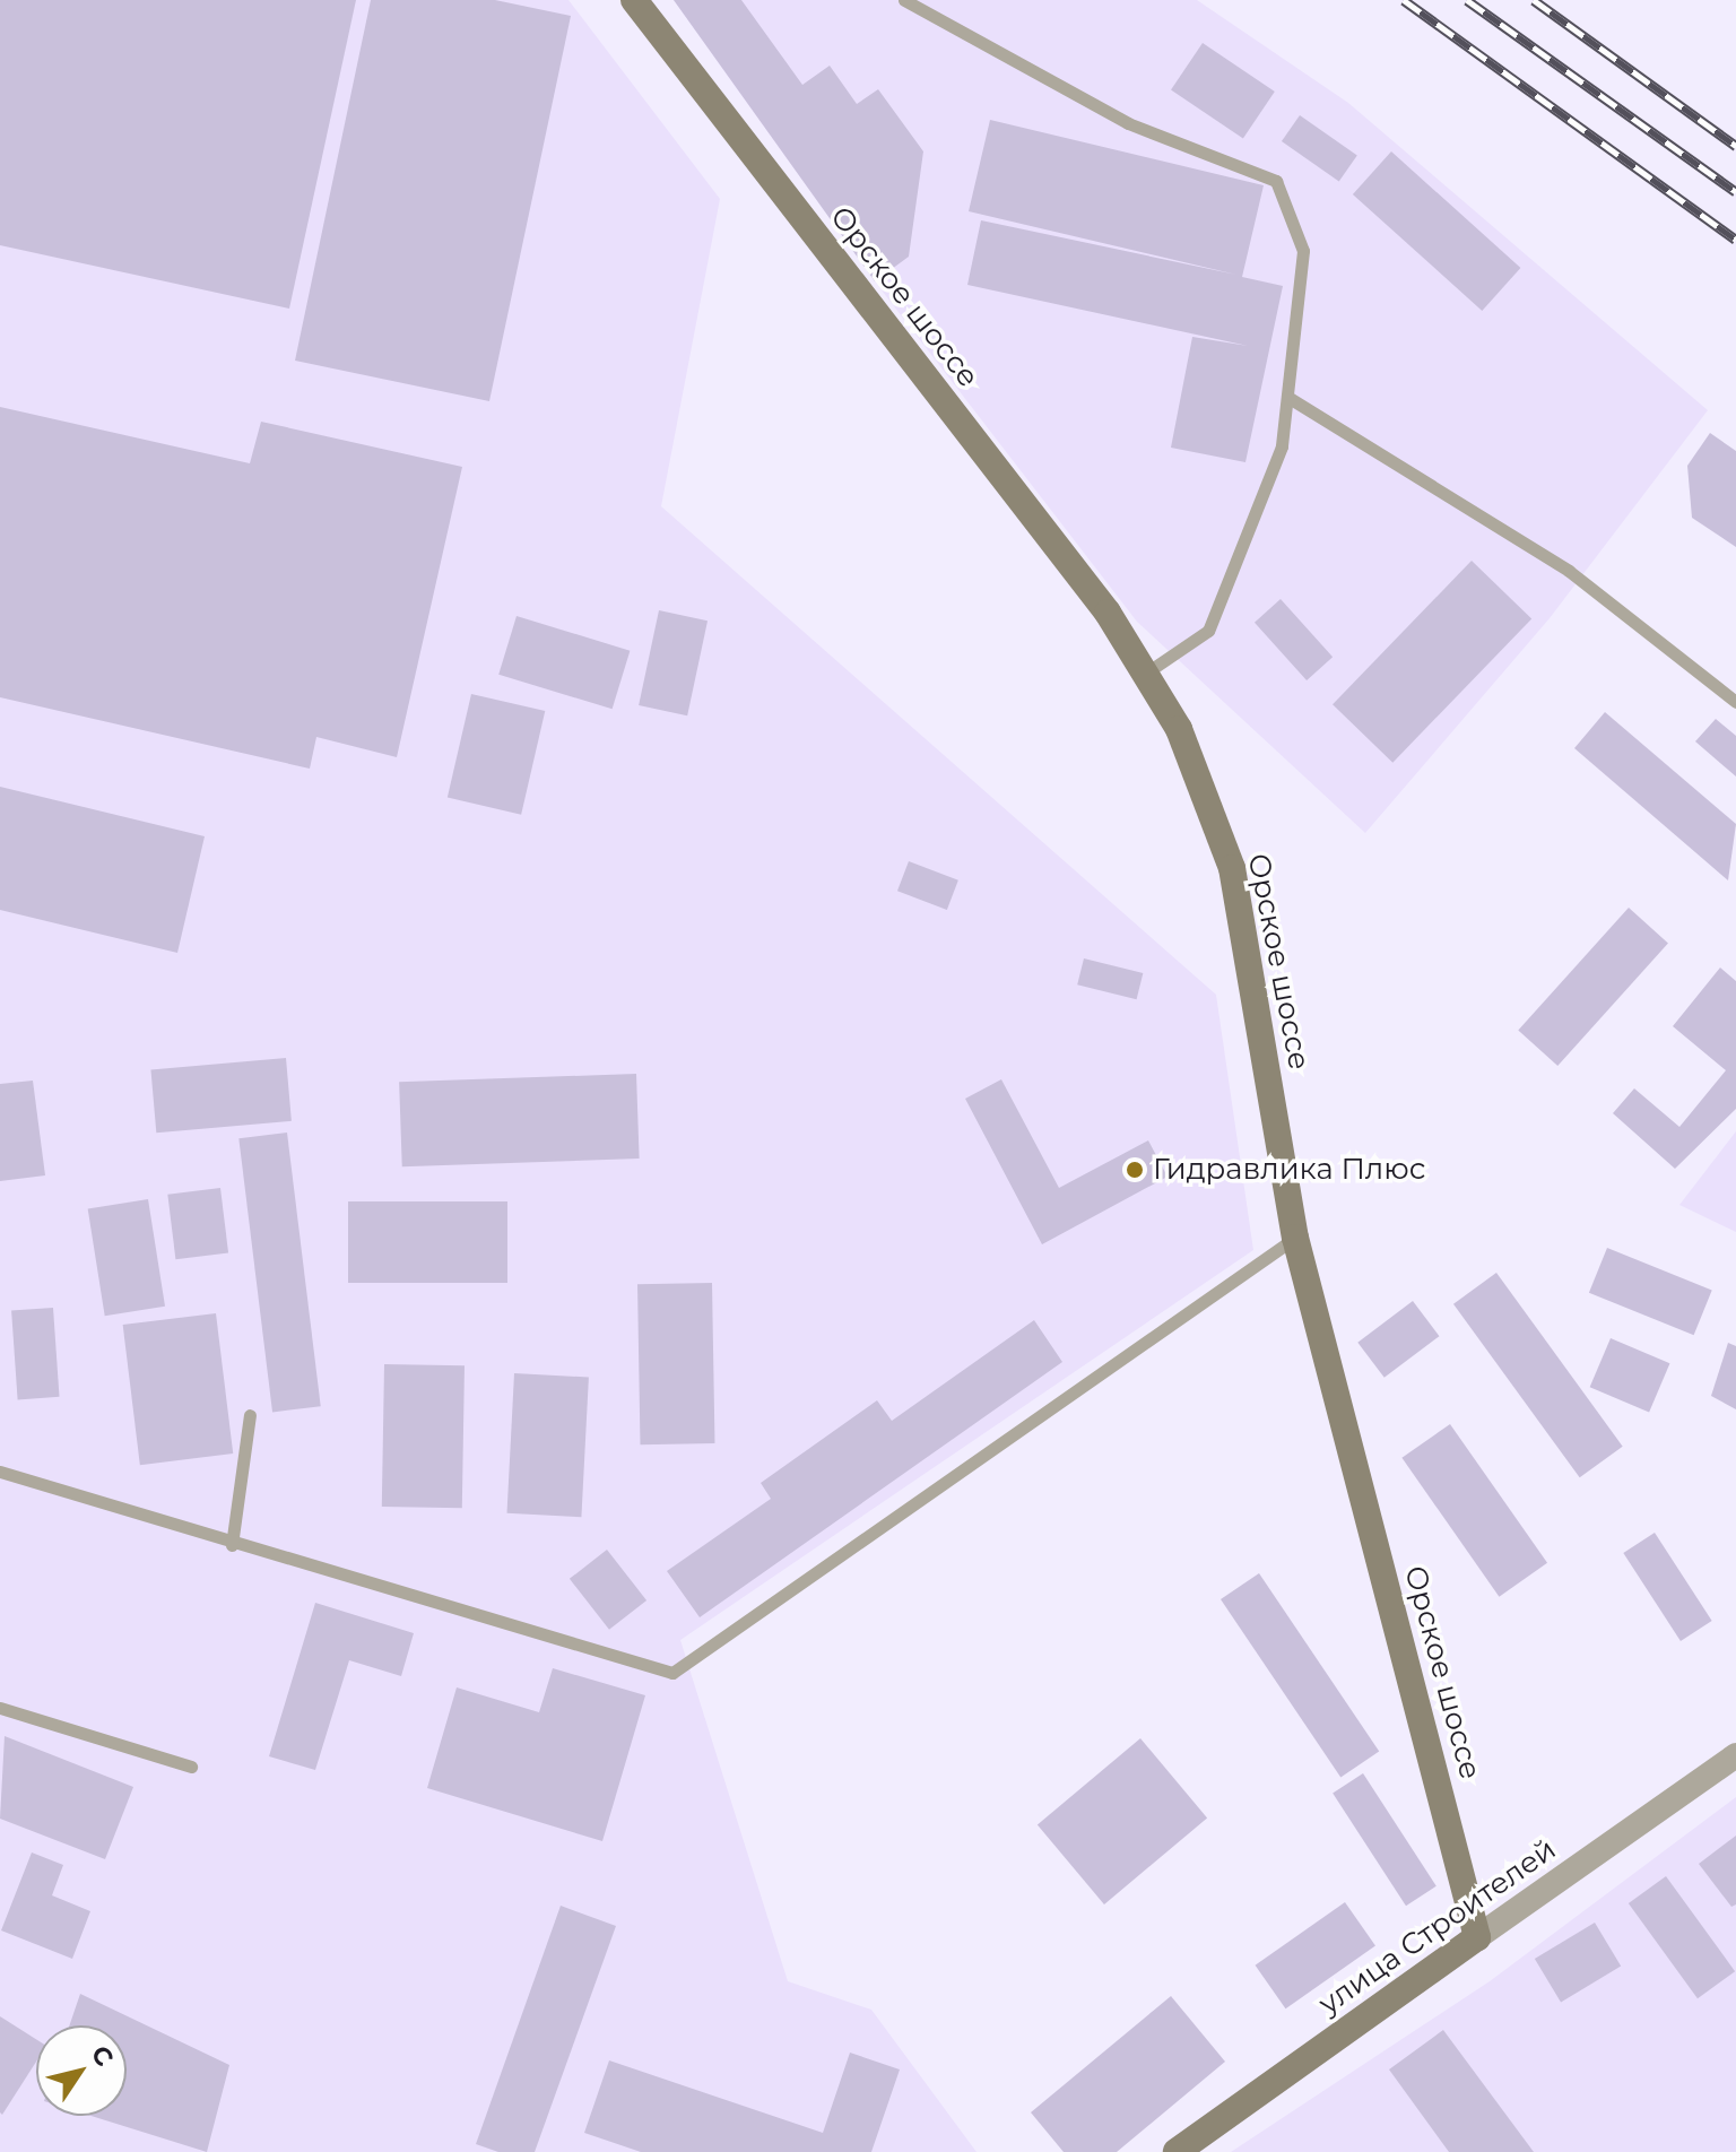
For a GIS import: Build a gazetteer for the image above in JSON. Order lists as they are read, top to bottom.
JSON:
{
  "streets": {
    "street": ["Орское шоссе", "улица Строителей"]
  },
  "crossings": [
    ["Орское шоссе", "улица Строителей"]
  ],
  "places": ["Гидравлика Плюс"],
  "north": "top right"
}
